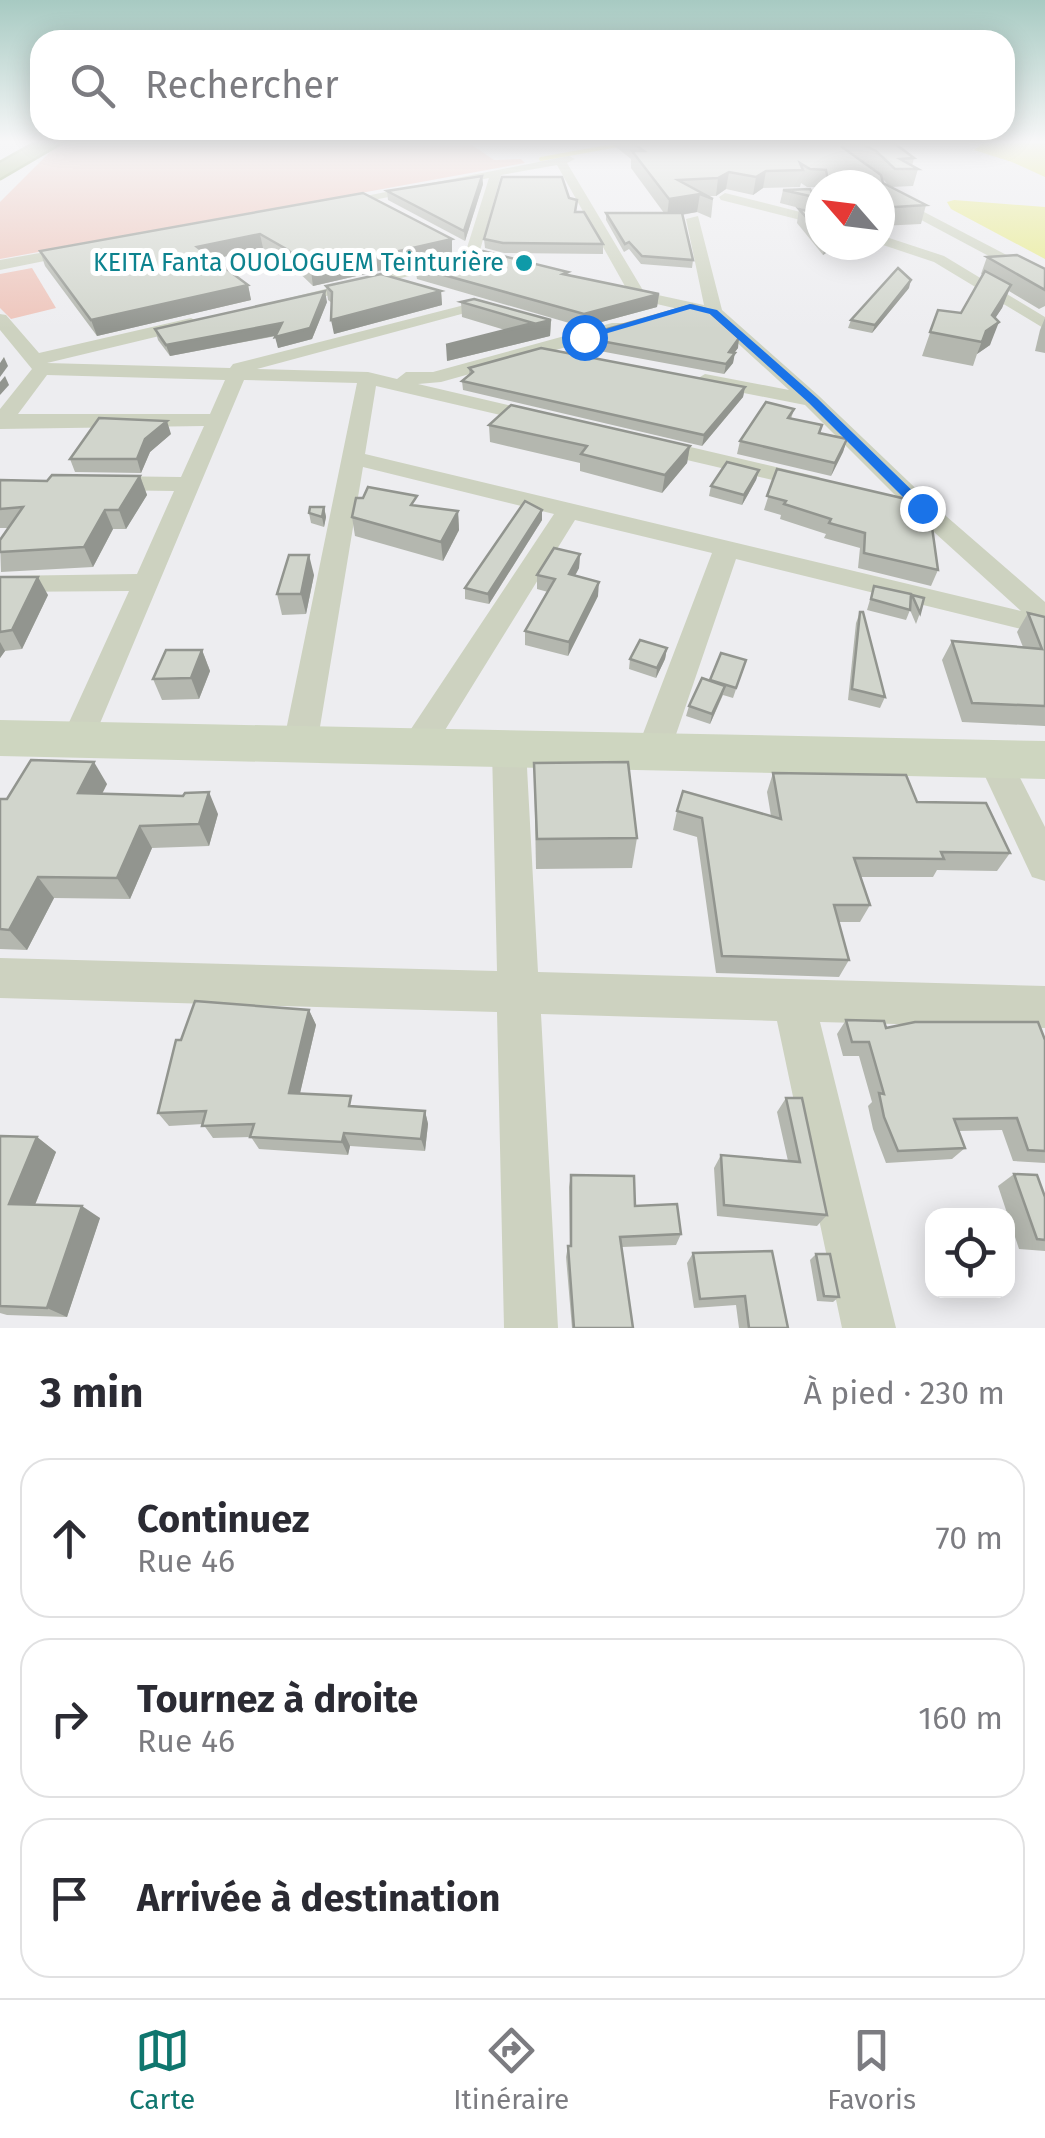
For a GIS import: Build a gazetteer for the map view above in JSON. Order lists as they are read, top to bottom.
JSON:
{
  "places": ["KEITA Fanta OUOLOGUEM Teinturière"],
  "north": "top left",
  "page": {
    "search": "Rechercher",
    "heading": ["3 min", "À pied · 230 m"],
    "list": [
      ["Continuez", "Rue 46", "70 m"],
      ["Tournez à droite", "Rue 46", "160 m"],
      "Arrivée à destination"
    ],
    "nav": ["Carte", "Itinéraire", "Favoris"]
  }
}
